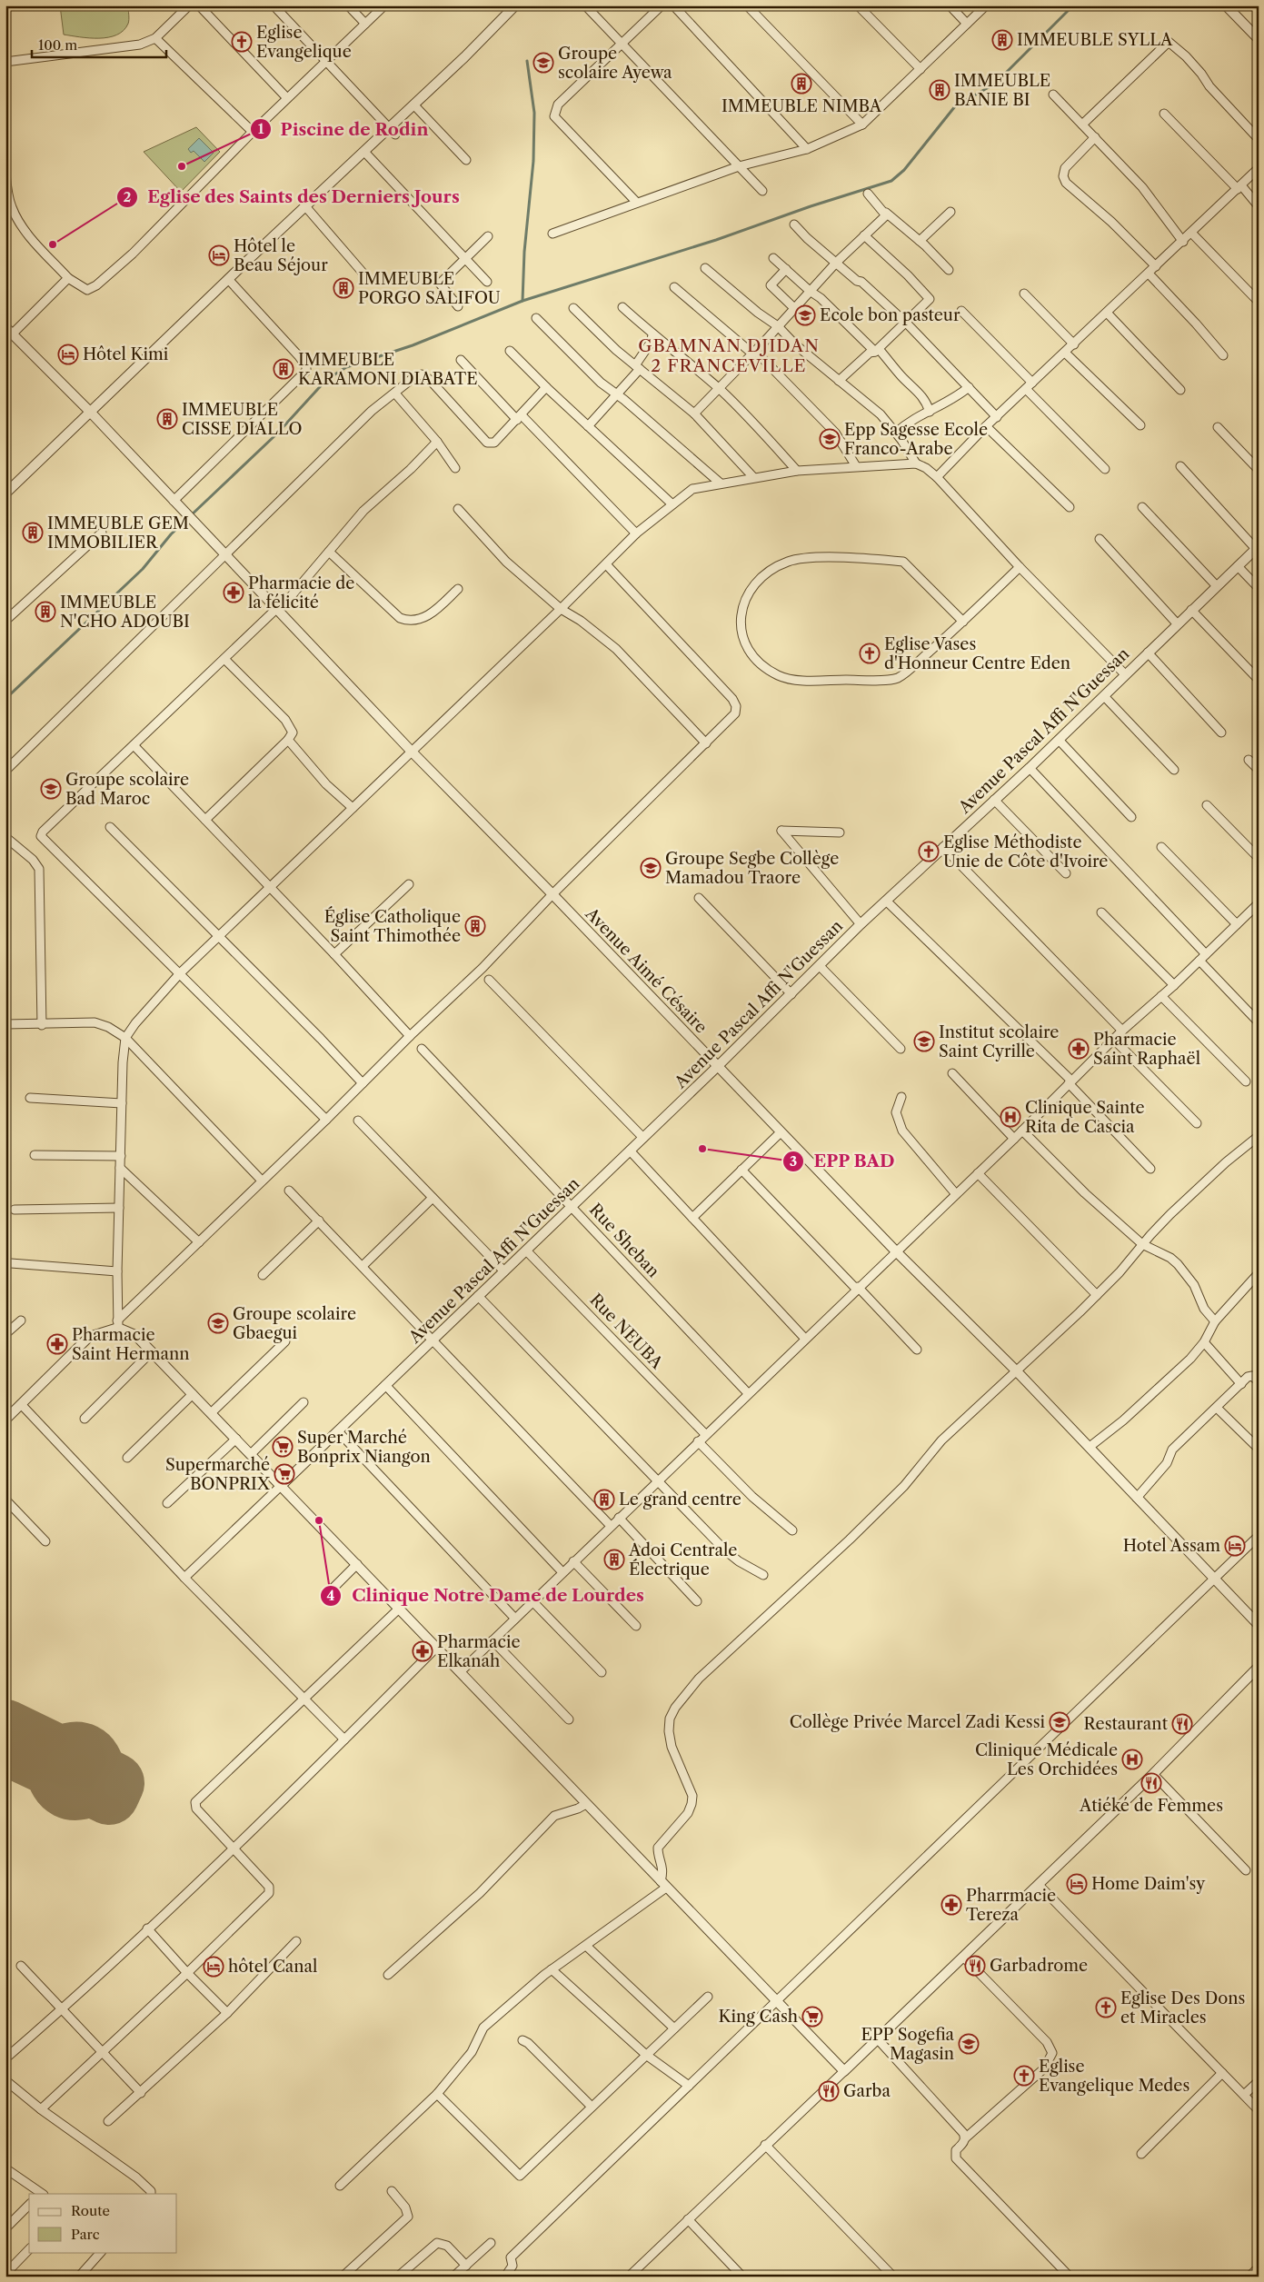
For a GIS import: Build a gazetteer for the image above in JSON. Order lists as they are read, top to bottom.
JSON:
{
  "streets": {
    "street": [
      "Avenue Pascal Affi N'Guessan",
      "Avenue Aimé Césaire",
      "Rue Sheban",
      "Rue NEUBA"
    ]
  },
  "crossings": [
    ["Avenue Pascal Affi N'Guessan", "Avenue Aimé Césaire"],
    ["Avenue Pascal Affi N'Guessan", "Rue Sheban"],
    ["Avenue Pascal Affi N'Guessan", "Rue NEUBA"]
  ],
  "districts": ["GBAMNAN DJIDAN 2 FRANCEVILLE"],
  "places": {
    "building": [
      "IMMEUBLE SYLLA",
      "IMMEUBLE NIMBA",
      "IMMEUBLE BANIE BI",
      "IMMEUBLE PORGO SALIFOU",
      "IMMEUBLE KARAMONI DIABATE",
      "IMMEUBLE CISSE DIALLO",
      "IMMEUBLE GEM IMMOBILIER",
      "IMMEUBLE N'CHO ADOUBI",
      "Église Catholique Saint Thimothée",
      "Le grand centre",
      "Adoi Centrale Électrique"
    ],
    "church": [
      "Eglise Evangelique",
      "Eglise Vases d'Honneur Centre Eden",
      "Eglise Méthodiste Unie de Côte d'Ivoire",
      "Eglise Des Dons et Miracles",
      "Eglise Evangelique Medes"
    ],
    "school or university": [
      "Groupe scolaire Ayewa",
      "Ecole bon pasteur",
      "Epp Sagesse Ecole Franco-Arabe",
      "Groupe scolaire Bad Maroc",
      "Groupe Segbe Collège Mamadou Traore",
      "Institut scolaire Saint Cyrille",
      "Groupe scolaire Gbaegui",
      "Collège Privée Marcel Zadi Kessi",
      "EPP Sogefia Magasin"
    ],
    "other": [
      "Piscine de Rodin",
      "Eglise des Saints des Derniers Jours",
      "EPP BAD",
      "Clinique Notre Dame de Lourdes"
    ],
    "hotel": [
      "Hôtel le Beau Séjour",
      "Hôtel Kimi",
      "Hotel Assam",
      "Home Daim'sy",
      "hôtel Canal"
    ],
    "pharmacy": [
      "Pharmacie de la félicité",
      "Pharmacie Saint Raphaël",
      "Pharmacie Saint Hermann",
      "Pharmacie Elkanah",
      "Pharrmacie Tereza"
    ],
    "hospital": ["Clinique Sainte Rita de Cascia", "Clinique Médicale Les Orchidées"],
    "supermarket": ["Super Marché Bonprix Niangon", "Supermarché BONPRIX", "King Cash"],
    "restaurant": [
      "Restaurant",
      "Atiéké de Femmes",
      "Garbadrome",
      "Garba"
    ]
  },
  "legend": ["Route", "Parc"],
  "scale_bar": "100 m"
}
